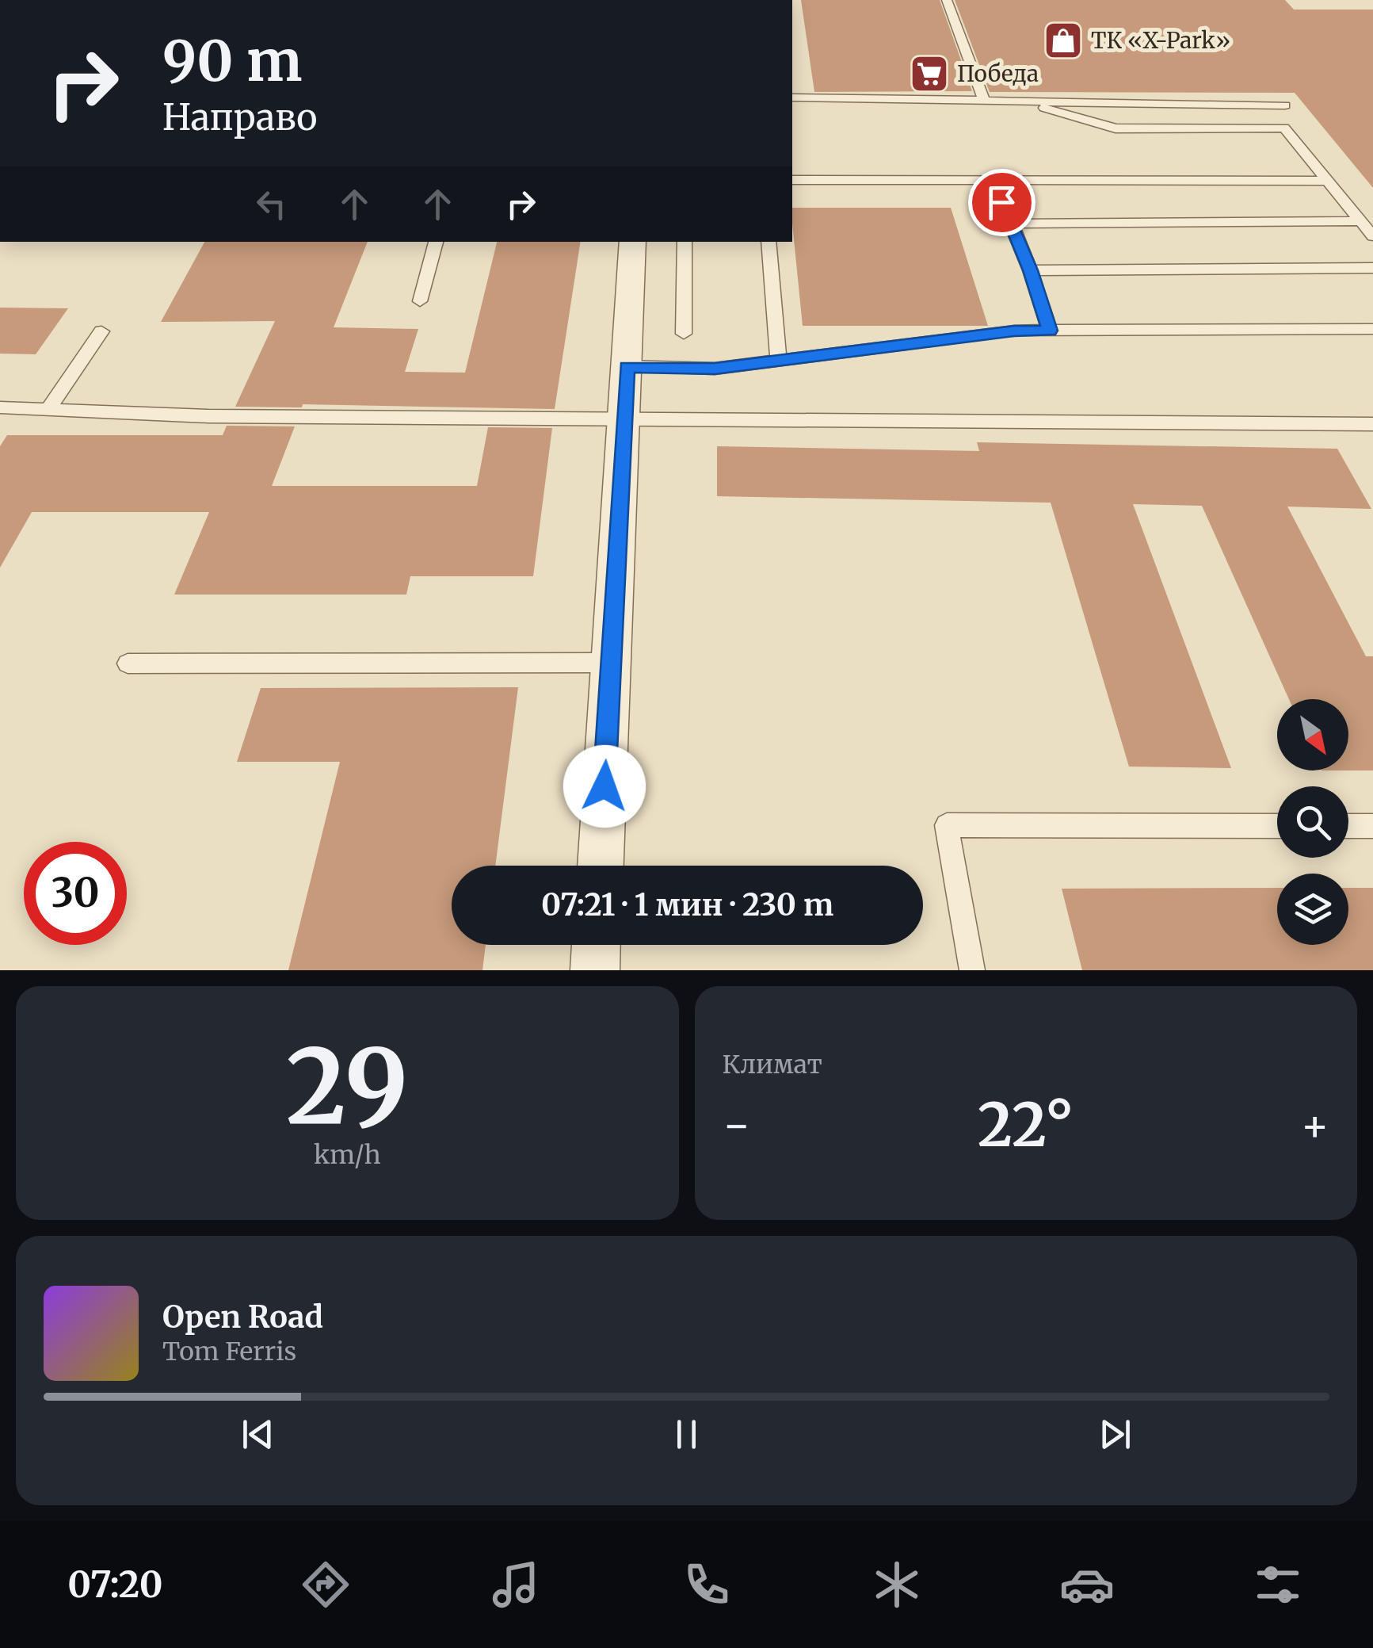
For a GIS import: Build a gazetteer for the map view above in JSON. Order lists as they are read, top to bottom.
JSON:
{
  "places": {
    "shop": ["ТК «X-Park»"],
    "supermarket": ["Победа"]
  },
  "north": "bottom right",
  "page": {
    "turn": ["90 m", "Направо"],
    "limit": "30",
    "trip": "07:21 · 1 мин · 230 m",
    "tile": [
      ["29", "km/h"],
      "Климат"
    ],
    "heat": ["−", "22°", "+"],
    "song": ["Open Road", "Tom Ferris"],
    "tabs": "07:20"
  }
}
